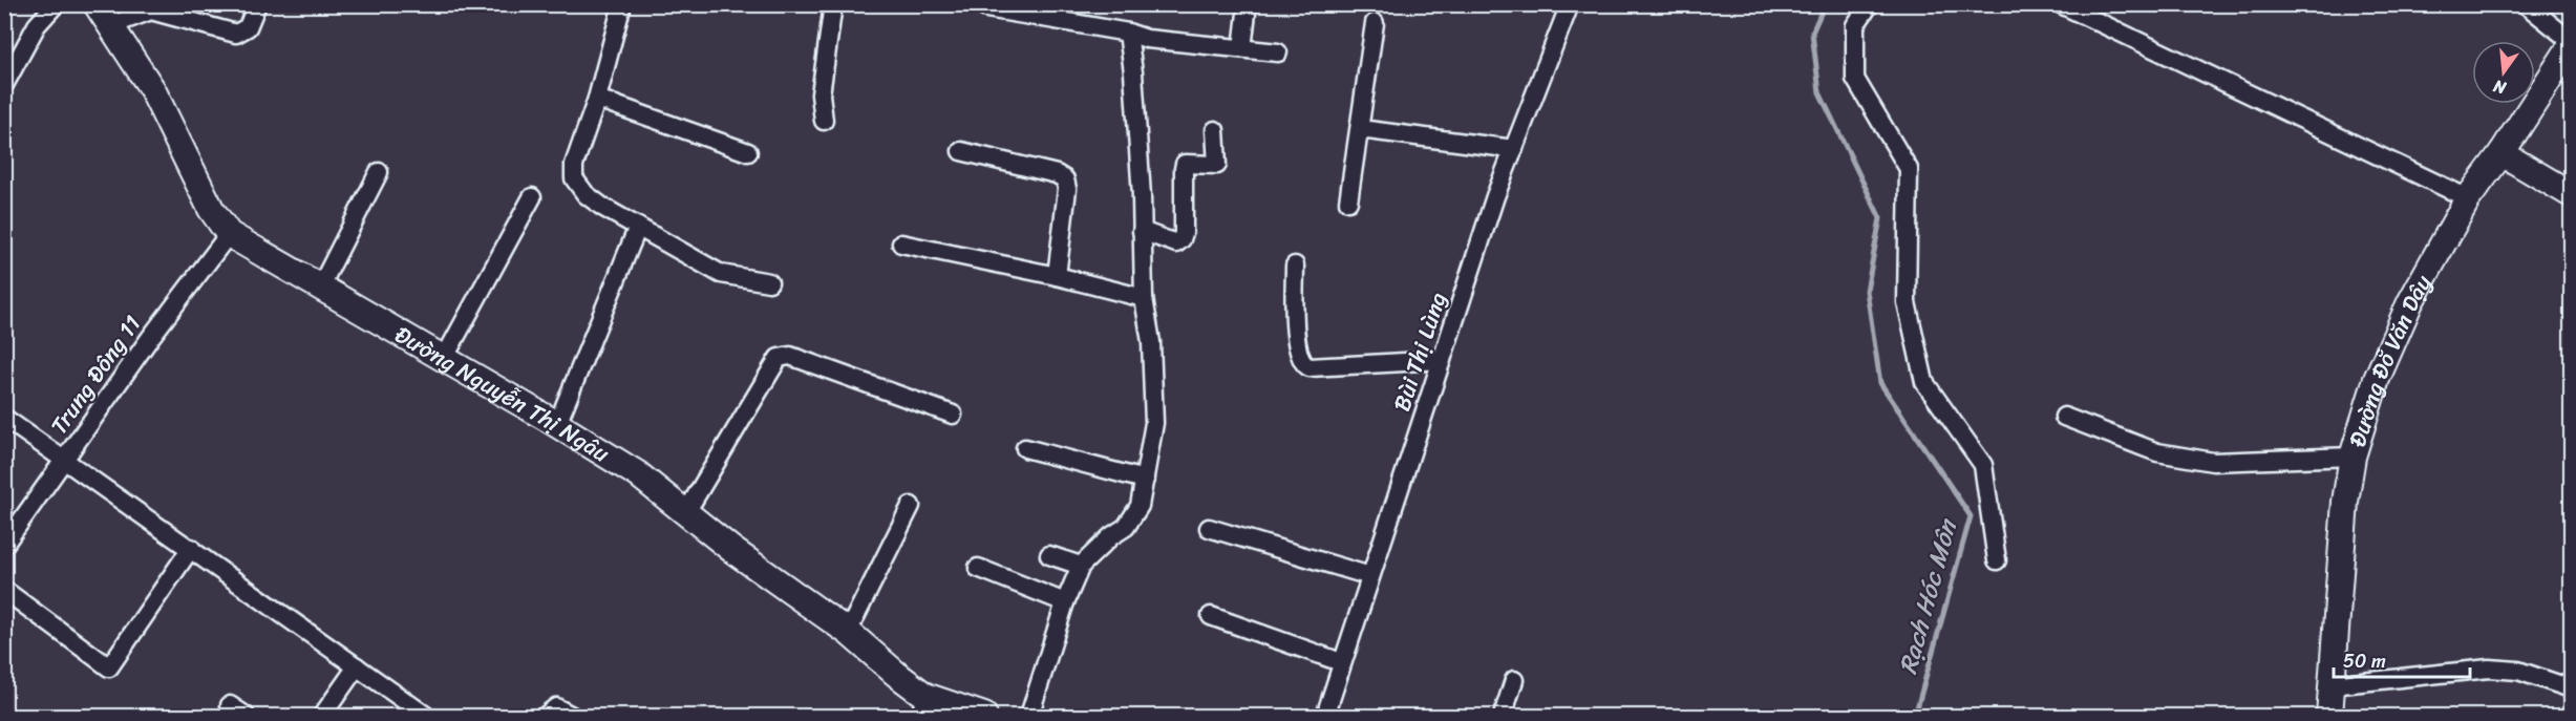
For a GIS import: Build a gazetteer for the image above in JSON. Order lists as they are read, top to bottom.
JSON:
{
  "streets": {
    "main road": ["Đường Đỗ Văn Dậy", "Đường Nguyễn Thị Ngâu"],
    "street": ["Bùi Thị Lùng", "Trung Đông 11"]
  },
  "crossings": [
    ["Trung Đông 11", "Đường Nguyễn Thị Ngâu"]
  ],
  "water": ["Rạch Hóc Môn"],
  "scale_bar": "50 m",
  "north": "bottom"
}
